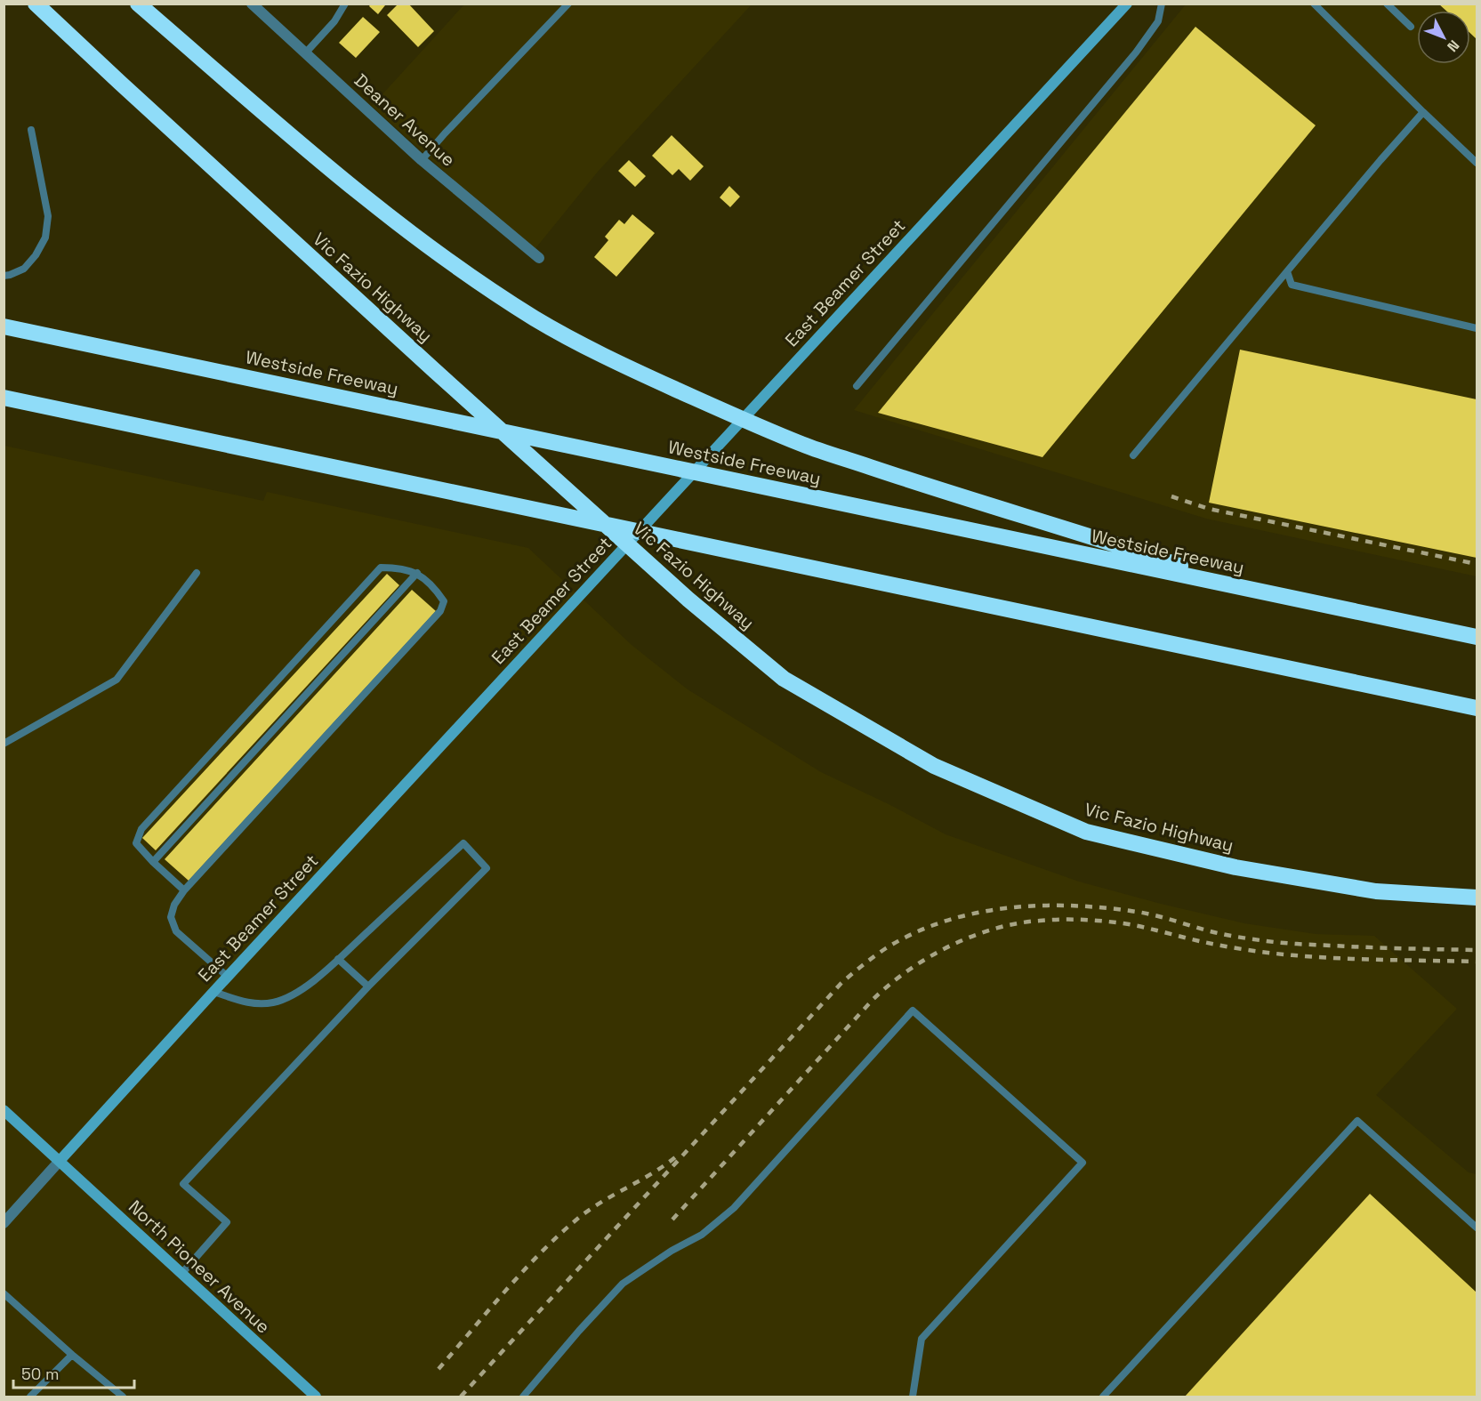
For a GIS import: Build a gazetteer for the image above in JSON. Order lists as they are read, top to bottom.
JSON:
{
  "streets": {
    "highway": ["Vic Fazio Highway", "Westside Freeway"],
    "street": ["Deaner Avenue", "East Beamer Street", "North Pioneer Avenue"]
  },
  "crossings": [
    ["East Beamer Street", "North Pioneer Avenue"]
  ],
  "scale_bar": "50 m",
  "north": "bottom right"
}
